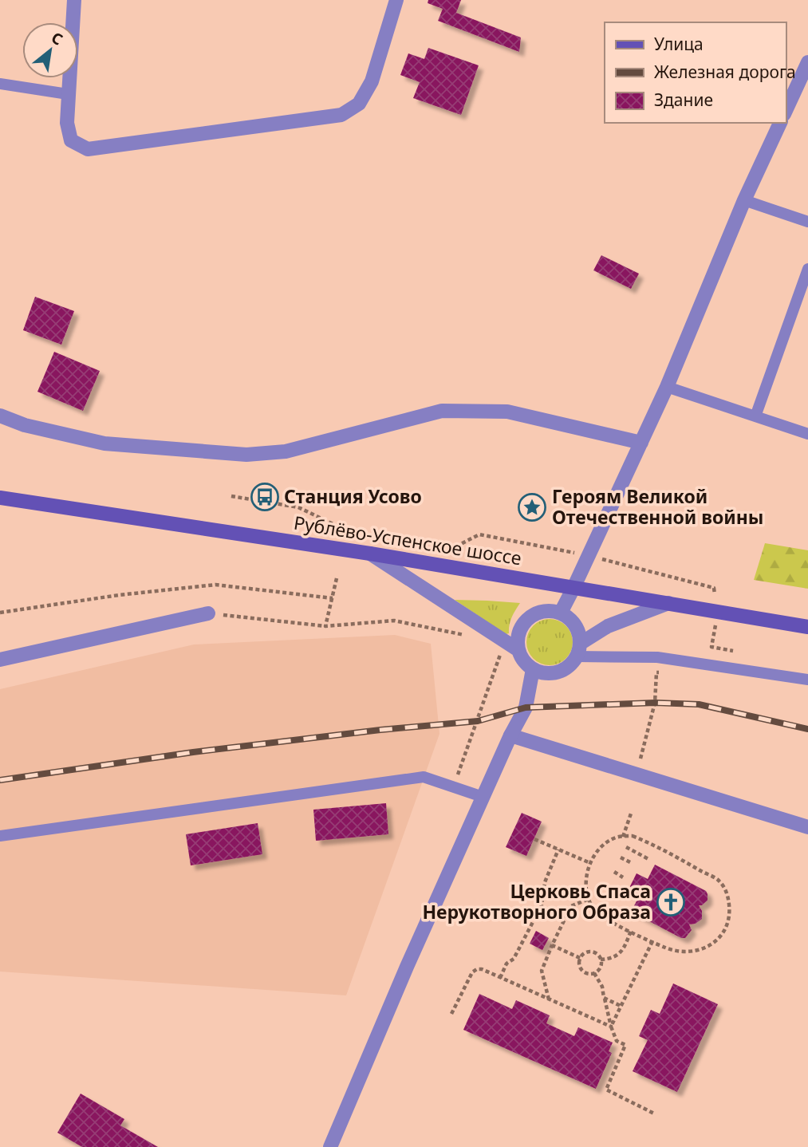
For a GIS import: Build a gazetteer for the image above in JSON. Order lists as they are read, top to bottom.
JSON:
{
  "streets": {
    "main road": ["Рублёво-Успенское шоссе"]
  },
  "places": {
    "bus stop": ["Станция Усово"],
    "place": ["Героям Великой Отечественной войны"],
    "church": ["Церковь Спаса Нерукотворного Образа"]
  },
  "legend": ["Улица", "Железная дорога", "Здание"],
  "north": "top right"
}
